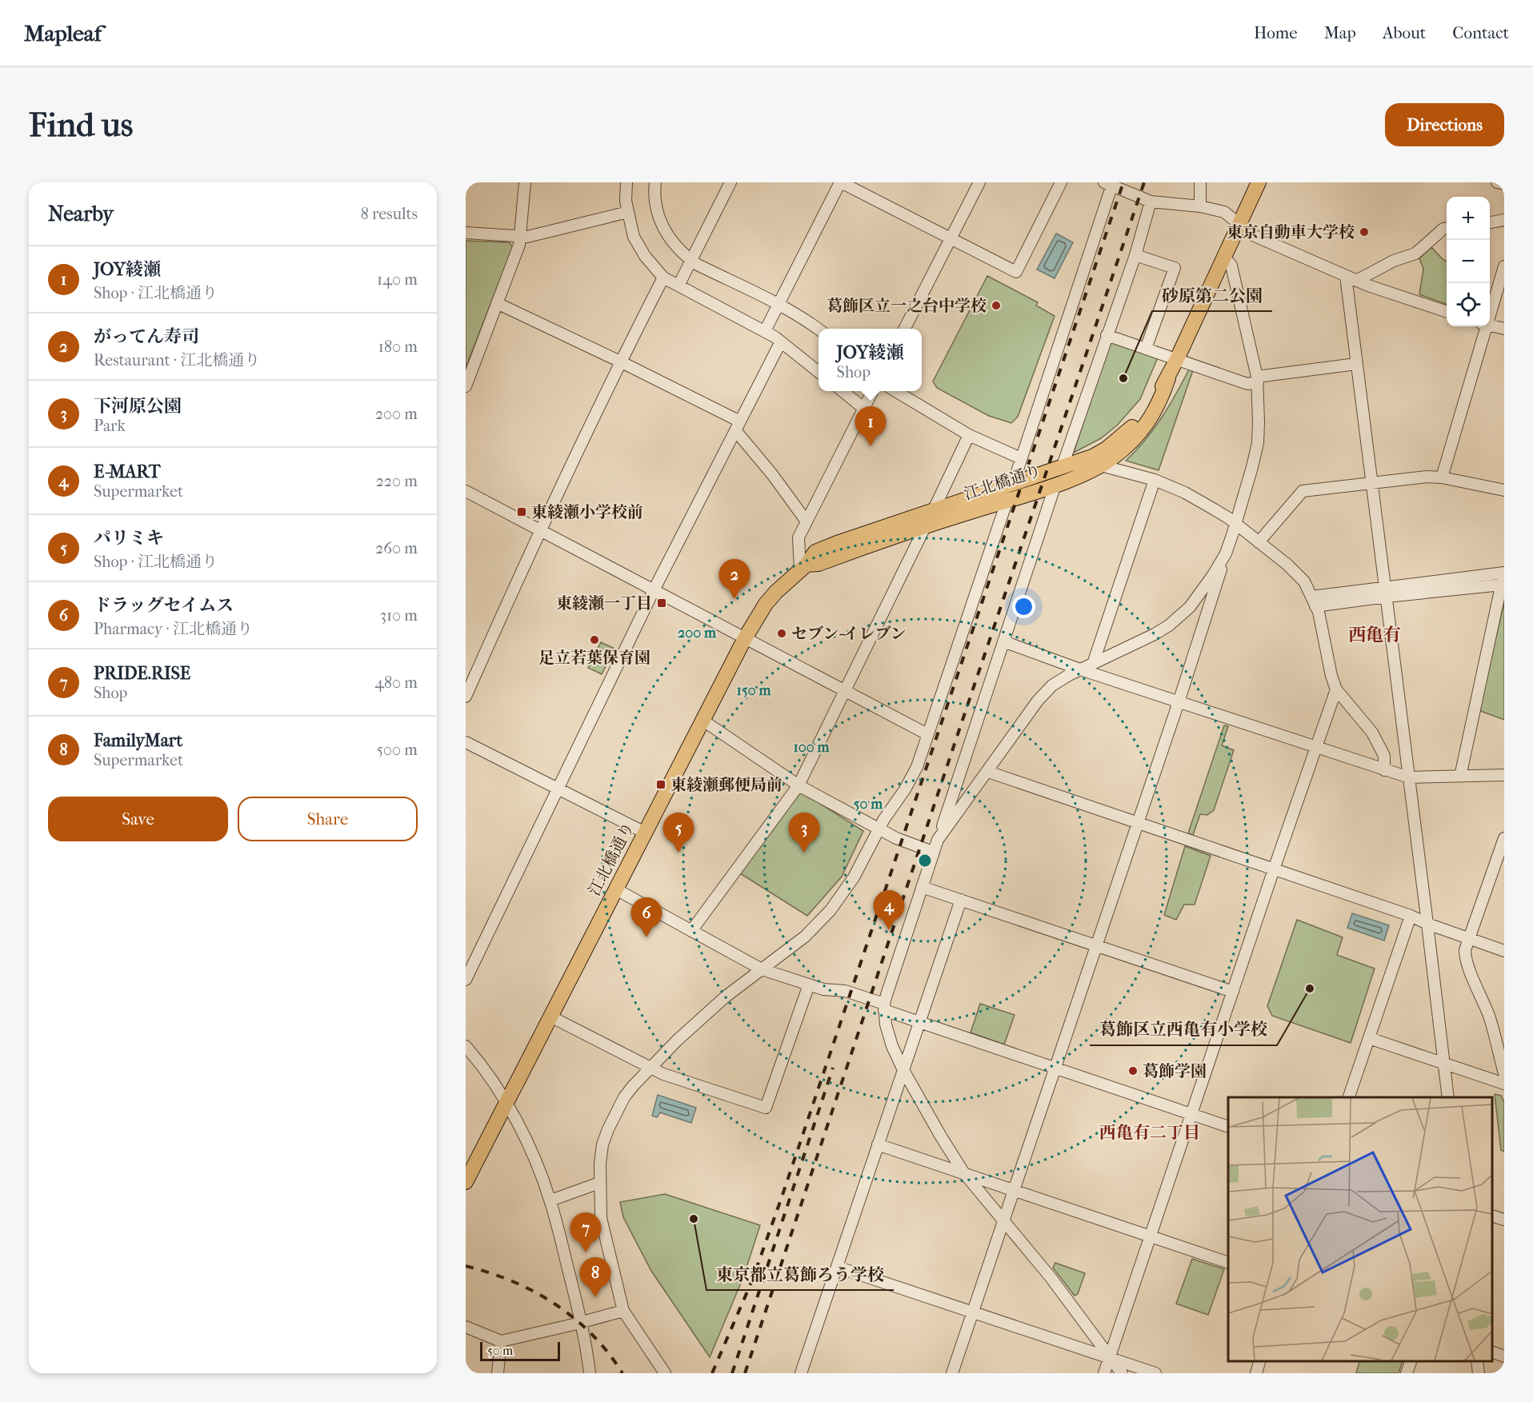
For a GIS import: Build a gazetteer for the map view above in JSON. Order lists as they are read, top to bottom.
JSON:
{
  "streets": {
    "main road": ["江北橋通り"]
  },
  "districts": ["西亀有", "西亀有二丁目"],
  "places": {
    "other": [
      "東京自動車大学校",
      "葛飾区立一之台中学校",
      "砂原第二公園",
      "セブン-イレブン",
      "足立若葉保育園",
      "葛飾区立西亀有小学校",
      "葛飾学園",
      "東京都立葛飾ろう学校"
    ],
    "transit": ["東綾瀬小学校前", "東綾瀬一丁目", "東綾瀬郵便局前"]
  },
  "scale_bar": "50 m",
  "page": {
    "header": "Mapleaf",
    "nav": [
      "Home",
      "Map",
      "About",
      "Contact"
    ],
    "buttons": [
      "Directions",
      ["Save", "Share"]
    ],
    "title": "Find us",
    "heading": ["Nearby", "8 results"],
    "map_buttons": ["+", "−"],
    "list": [
      {
        "mark": "1",
        "name": "JOY綾瀬",
        "note": "Shop · 江北橋通り",
        "value": "140 m"
      },
      {
        "mark": "2",
        "name": "がってん寿司",
        "note": "Restaurant · 江北橋通り",
        "value": "180 m"
      },
      {
        "mark": "3",
        "name": "下河原公園",
        "note": "Park",
        "value": "200 m"
      },
      {
        "mark": "4",
        "name": "E-MART",
        "note": "Supermarket",
        "value": "220 m"
      },
      {
        "mark": "5",
        "name": "パリミキ",
        "note": "Shop · 江北橋通り",
        "value": "260 m"
      },
      {
        "mark": "6",
        "name": "ドラッグセイムス",
        "note": "Pharmacy · 江北橋通り",
        "value": "310 m"
      },
      {
        "mark": "7",
        "name": "PRIDE.RISE",
        "note": "Shop",
        "value": "480 m"
      },
      {
        "mark": "8",
        "name": "FamilyMart",
        "note": "Supermarket",
        "value": "500 m"
      }
    ],
    "popup": ["JOY綾瀬", "Shop"],
    "pins": [
      "1",
      "2",
      "3",
      "5",
      "4",
      "6",
      "7",
      "8"
    ],
    "scale": "50 m"
  },
  "rings": [
    "200 m",
    "150 m",
    "100 m",
    "50 m"
  ]
}
